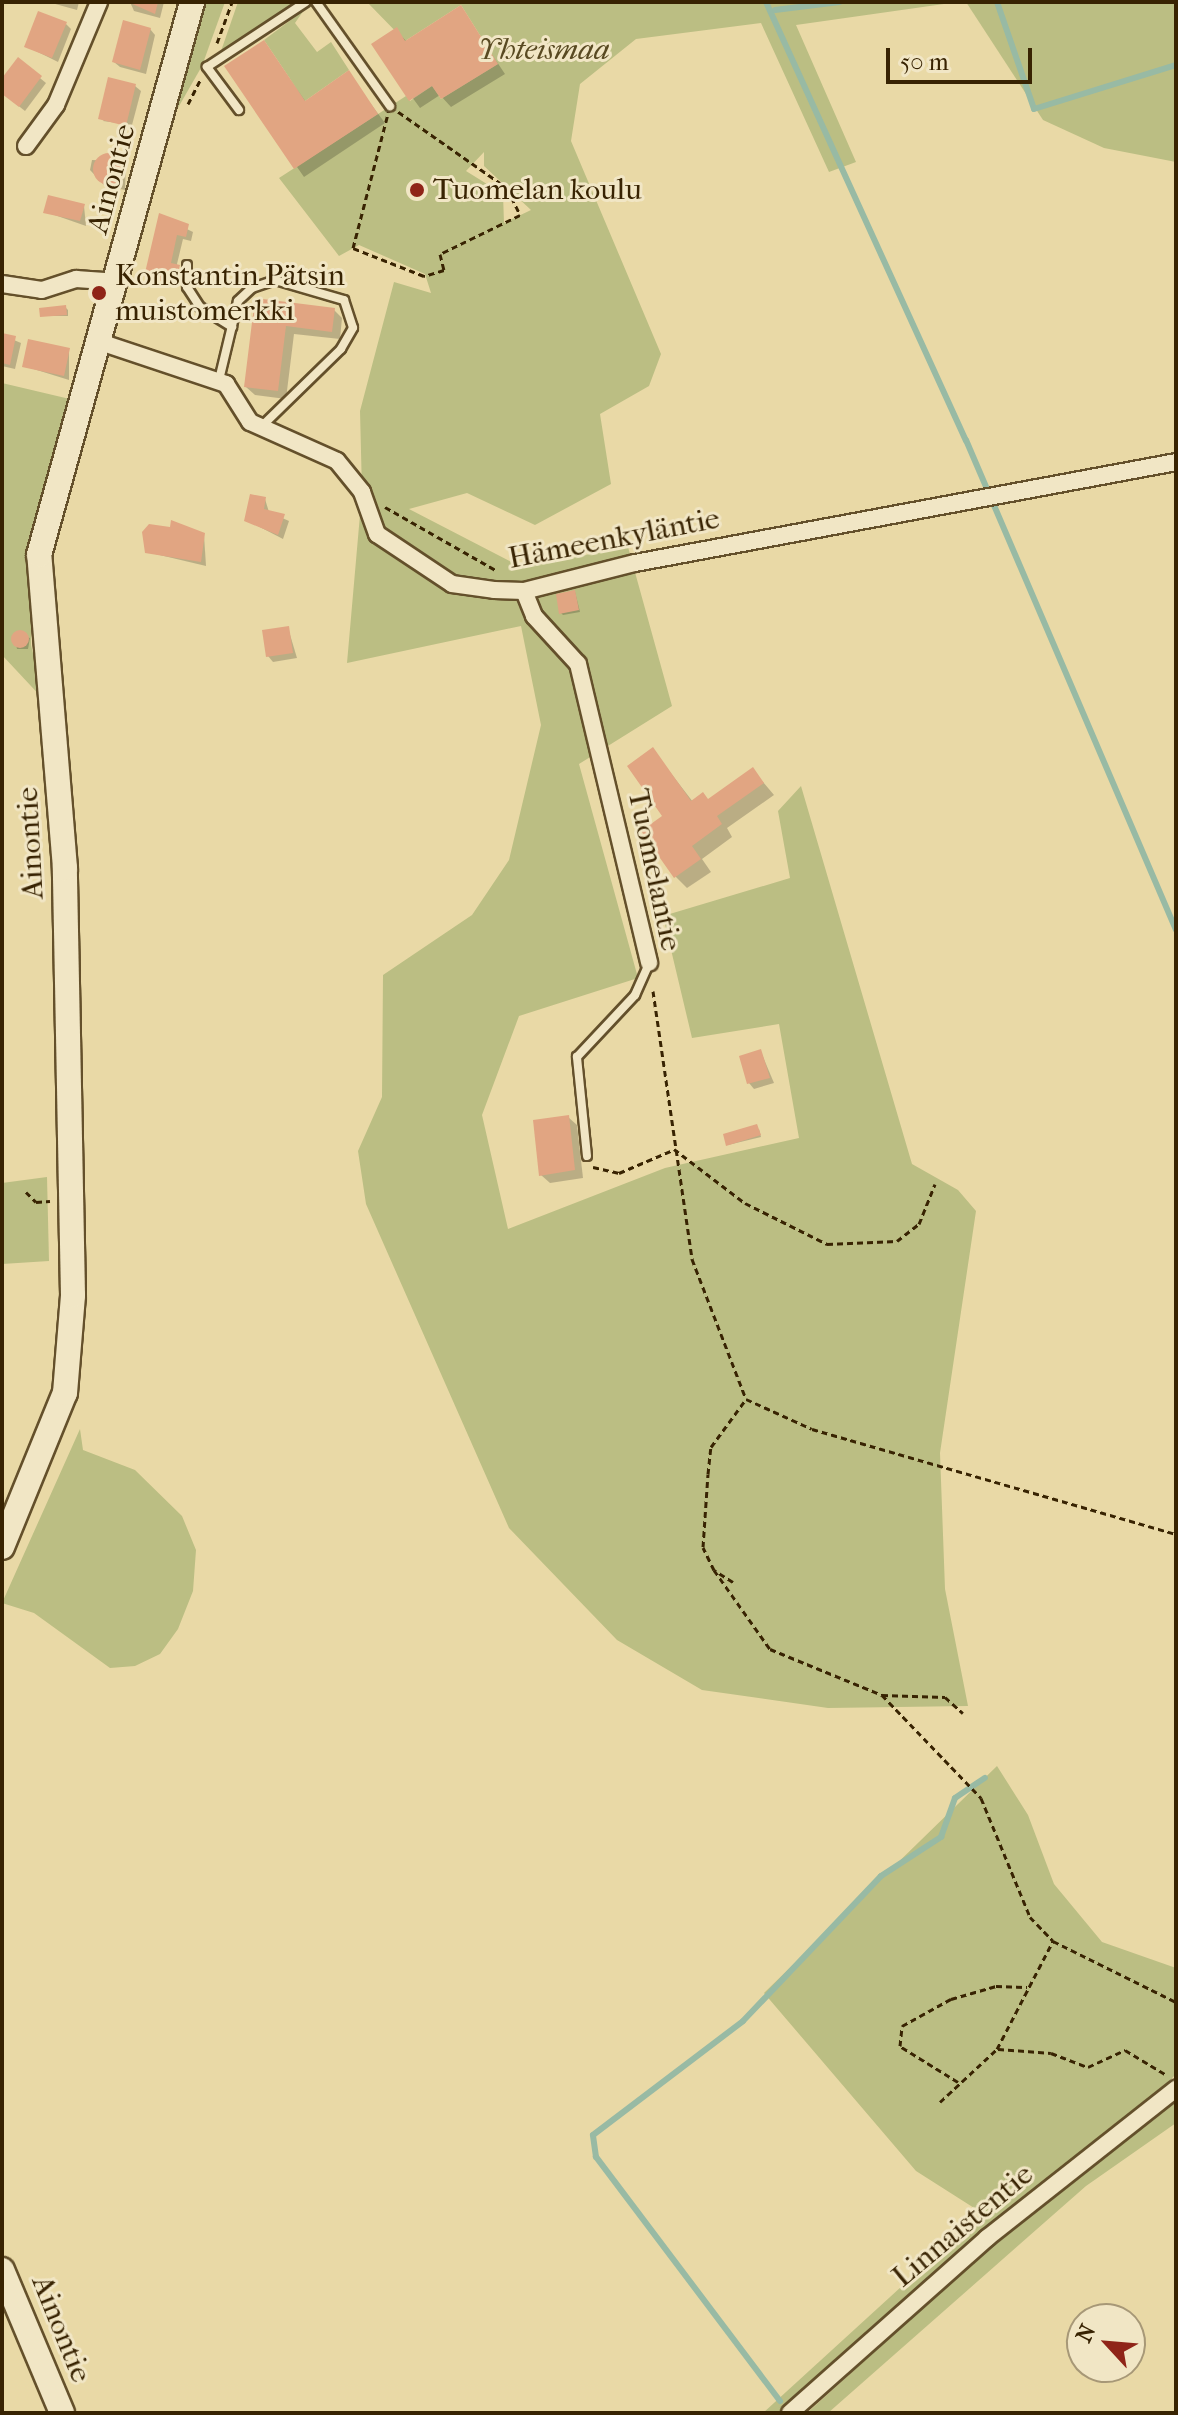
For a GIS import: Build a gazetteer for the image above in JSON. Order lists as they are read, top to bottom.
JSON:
{
  "streets": {
    "street": [
      "Ainontie",
      "Hämeenkyläntie",
      "Tuomelantie",
      "Linnaistentie"
    ]
  },
  "crossings": [
    ["Hämeenkyläntie", "Tuomelantie"]
  ],
  "parks": ["Yhteismaa"],
  "places": ["Tuomelan koulu", "Konstantin Pätsin muistomerkki"],
  "scale_bar": "50 m",
  "north": "top left"
}
